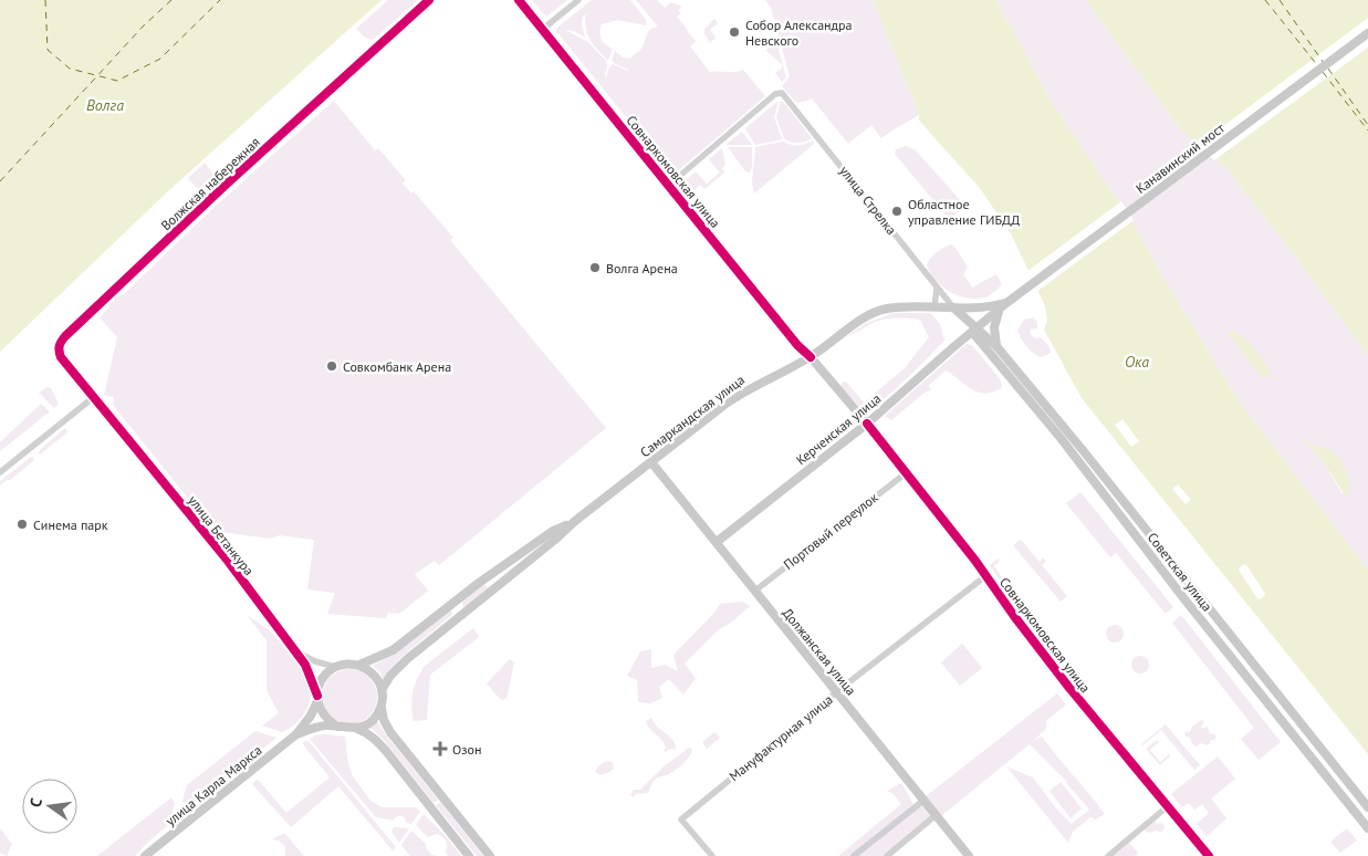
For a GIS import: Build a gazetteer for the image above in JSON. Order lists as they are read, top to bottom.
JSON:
{
  "streets": {
    "main road": [
      "Канавинский мост",
      "Совнаркомовская улица",
      "Самаркандская улица",
      "Керченская улица",
      "Советская улица",
      "Должанская улица",
      "улица Карла Маркса"
    ],
    "street": [
      "Волжская набережная",
      "улица Стрелка",
      "Портовый переулок",
      "улица Бетанкура",
      "Мануфактурная улица"
    ]
  },
  "crossings": [
    ["Канавинский мост", "Самаркандская улица"],
    ["Канавинский мост", "Керченская улица"],
    ["Совнаркомовская улица", "улица Стрелка"],
    ["Совнаркомовская улица", "Самаркандская улица"],
    ["Совнаркомовская улица", "Керченская улица"],
    ["Совнаркомовская улица", "Портовый переулок"],
    ["Совнаркомовская улица", "Мануфактурная улица"],
    ["Волжская набережная", "улица Бетанкура"],
    ["улица Стрелка", "Самаркандская улица"],
    ["Самаркандская улица", "улица Бетанкура"],
    ["Самаркандская улица", "Должанская улица"],
    ["Керченская улица", "Советская улица"],
    ["Керченская улица", "Должанская улица"],
    ["Портовый переулок", "Должанская улица"],
    ["Должанская улица", "Мануфактурная улица"]
  ],
  "water": ["Волга", "Ока"],
  "places": {
    "other": [
      "Собор Александра Невского",
      "Областное управление ГИБДД",
      "Волга Арена",
      "Совкомбанк Арена",
      "Синема парк"
    ],
    "health": ["Озон"]
  },
  "north": "left"
}
